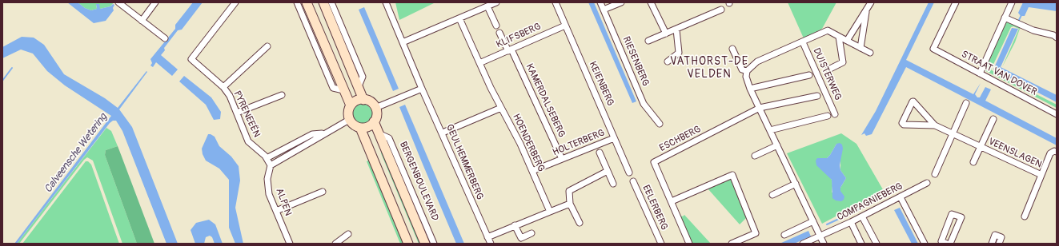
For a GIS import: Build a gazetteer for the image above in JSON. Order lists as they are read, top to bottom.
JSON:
{
  "streets": {
    "main road": ["BERGENBOULEVARD"],
    "street": [
      "KLIFSBERG",
      "RIESENBERG",
      "STRAAT VAN DOVER",
      "DUISTERWEG",
      "KEIENBERG",
      "KAMERDALSEBERG",
      "PYRENEEËN",
      "ESCHBERG",
      "HOENDERBERG",
      "HOLTERBERG",
      "VEENSLAGEN",
      "GEULHEMMERBERG",
      "ALPEN",
      "COMPAGNIEBERG",
      "EELERBERG"
    ]
  },
  "crossings": [
    ["KLIFSBERG", "KEIENBERG"],
    ["KLIFSBERG", "KAMERDALSEBERG"],
    ["KLIFSBERG", "HOENDERBERG"],
    ["KEIENBERG", "HOLTERBERG"],
    ["KAMERDALSEBERG", "HOLTERBERG"],
    ["PYRENEEËN", "ALPEN"],
    ["HOENDERBERG", "HOLTERBERG"]
  ],
  "districts": ["VATHORST-DE VELDEN"],
  "water": ["Calveensche Wetering"]
}
